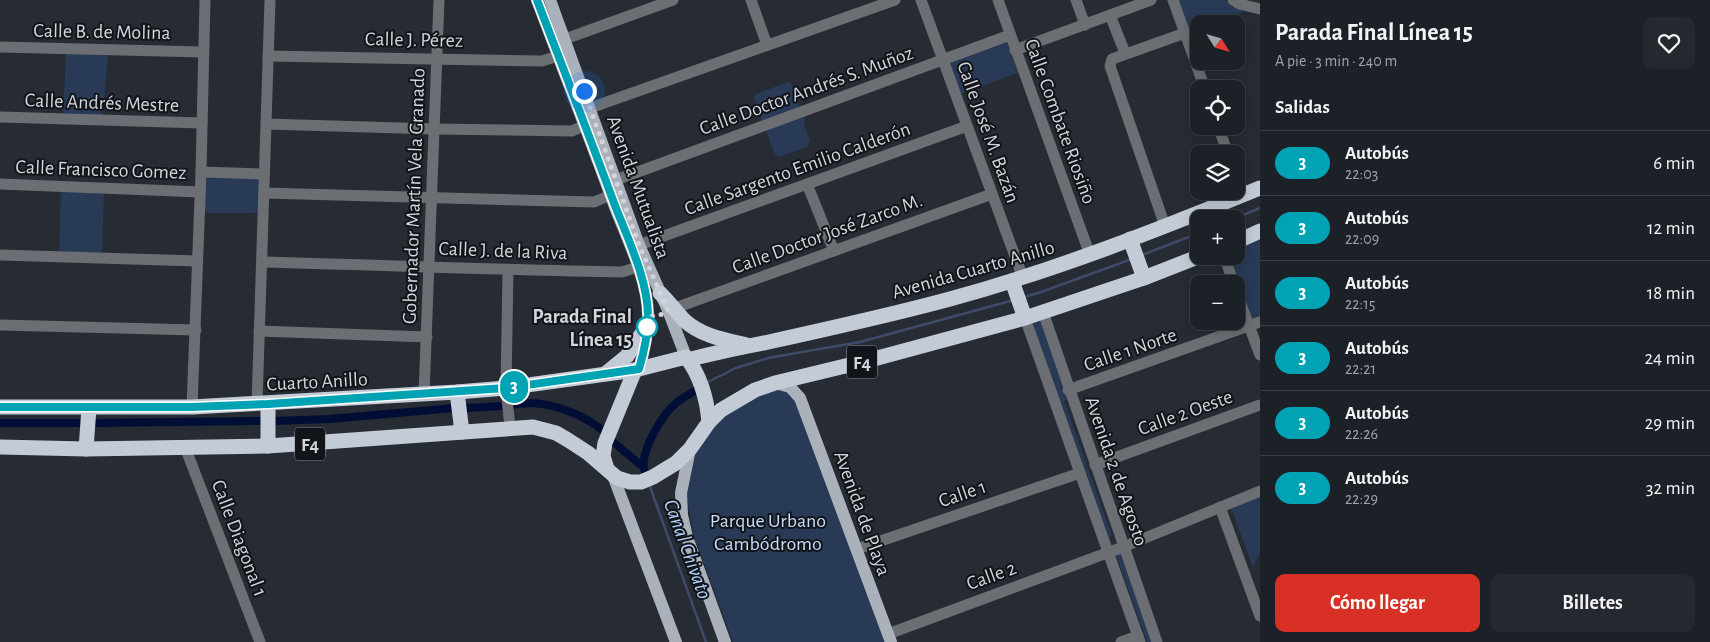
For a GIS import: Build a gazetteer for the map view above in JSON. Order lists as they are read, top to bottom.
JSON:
{
  "streets": {
    "highway": ["Avenida Cuarto Anillo", "F4", "Cuarto Anillo"],
    "main road": ["Avenida Mutualista", "Avenida de Playa"],
    "street": [
      "Calle B. de Molina",
      "Calle J. Pérez",
      "Calle Doctor Andrés S. Muñoz",
      "Calle Andrés Mestre",
      "Calle Combate Riosiño",
      "Calle José M. Bazán",
      "Calle Sargento Emilio Calderón",
      "Calle Francisco Gomez",
      "Gobernador Martín Vela Granado",
      "Calle Doctor José Zarco M.",
      "Calle J. de la Riva",
      "Calle 1 Norte",
      "Calle 2 Oeste",
      "Avenida 2 de Agosto",
      "Calle 1",
      "Calle Diagonal 1",
      "Calle 2"
    ]
  },
  "crossings": [
    ["Calle J. Pérez", "Avenida Mutualista"],
    ["Calle J. Pérez", "Gobernador Martín Vela Granado"],
    ["Calle Doctor Andrés S. Muñoz", "Calle Combate Riosiño"],
    ["Calle Doctor Andrés S. Muñoz", "Calle José M. Bazán"],
    ["Calle Doctor Andrés S. Muñoz", "Avenida Mutualista"],
    ["Calle Combate Riosiño", "Avenida Cuarto Anillo"],
    ["Calle José M. Bazán", "Calle Sargento Emilio Calderón"],
    ["Calle José M. Bazán", "Calle Doctor José Zarco M."],
    ["Calle José M. Bazán", "Avenida Cuarto Anillo"],
    ["Calle Sargento Emilio Calderón", "Avenida Mutualista"],
    ["Avenida Mutualista", "Calle J. de la Riva"],
    ["Avenida Mutualista", "Avenida Cuarto Anillo"],
    ["Avenida Mutualista", "F4"],
    ["Avenida Mutualista", "Cuarto Anillo"],
    ["Gobernador Martín Vela Granado", "Calle J. de la Riva"],
    ["Gobernador Martín Vela Granado", "Cuarto Anillo"],
    ["Avenida Cuarto Anillo", "F4"],
    ["Avenida Cuarto Anillo", "Cuarto Anillo"],
    ["Calle 1 Norte", "Avenida 2 de Agosto"],
    ["F4", "Cuarto Anillo"],
    ["F4", "Avenida 2 de Agosto"],
    ["F4", "Calle Diagonal 1"],
    ["Calle 2 Oeste", "Avenida 2 de Agosto"],
    ["Avenida 2 de Agosto", "Calle 1"],
    ["Avenida 2 de Agosto", "Calle 2"],
    ["Calle 1", "Avenida de Playa"],
    ["Avenida de Playa", "Calle 2"]
  ],
  "water": ["Canal Chivato"],
  "parks": ["Parque Urbano Cambódromo"],
  "places": ["Parada Final Línea 15"],
  "lines": ["bus line 3"],
  "north": "bottom right",
  "page": {
    "on_map": "3",
    "heading": [
      ["Parada Final Línea 15", "A pie · 3 min · 240 m"],
      "Salidas"
    ],
    "map_buttons": ["+", "−"],
    "list": [
      {
        "mark": "3",
        "name": "Autobús",
        "note": "22:03",
        "value": "6 min"
      },
      {
        "mark": "3",
        "name": "Autobús",
        "note": "22:09",
        "value": "12 min"
      },
      {
        "mark": "3",
        "name": "Autobús",
        "note": "22:15",
        "value": "18 min"
      },
      {
        "mark": "3",
        "name": "Autobús",
        "note": "22:21",
        "value": "24 min"
      },
      {
        "mark": "3",
        "name": "Autobús",
        "note": "22:26",
        "value": "29 min"
      },
      {
        "mark": "3",
        "name": "Autobús",
        "note": "22:29",
        "value": "32 min"
      }
    ],
    "buttons": ["Cómo llegar", "Billetes"]
  }
}
